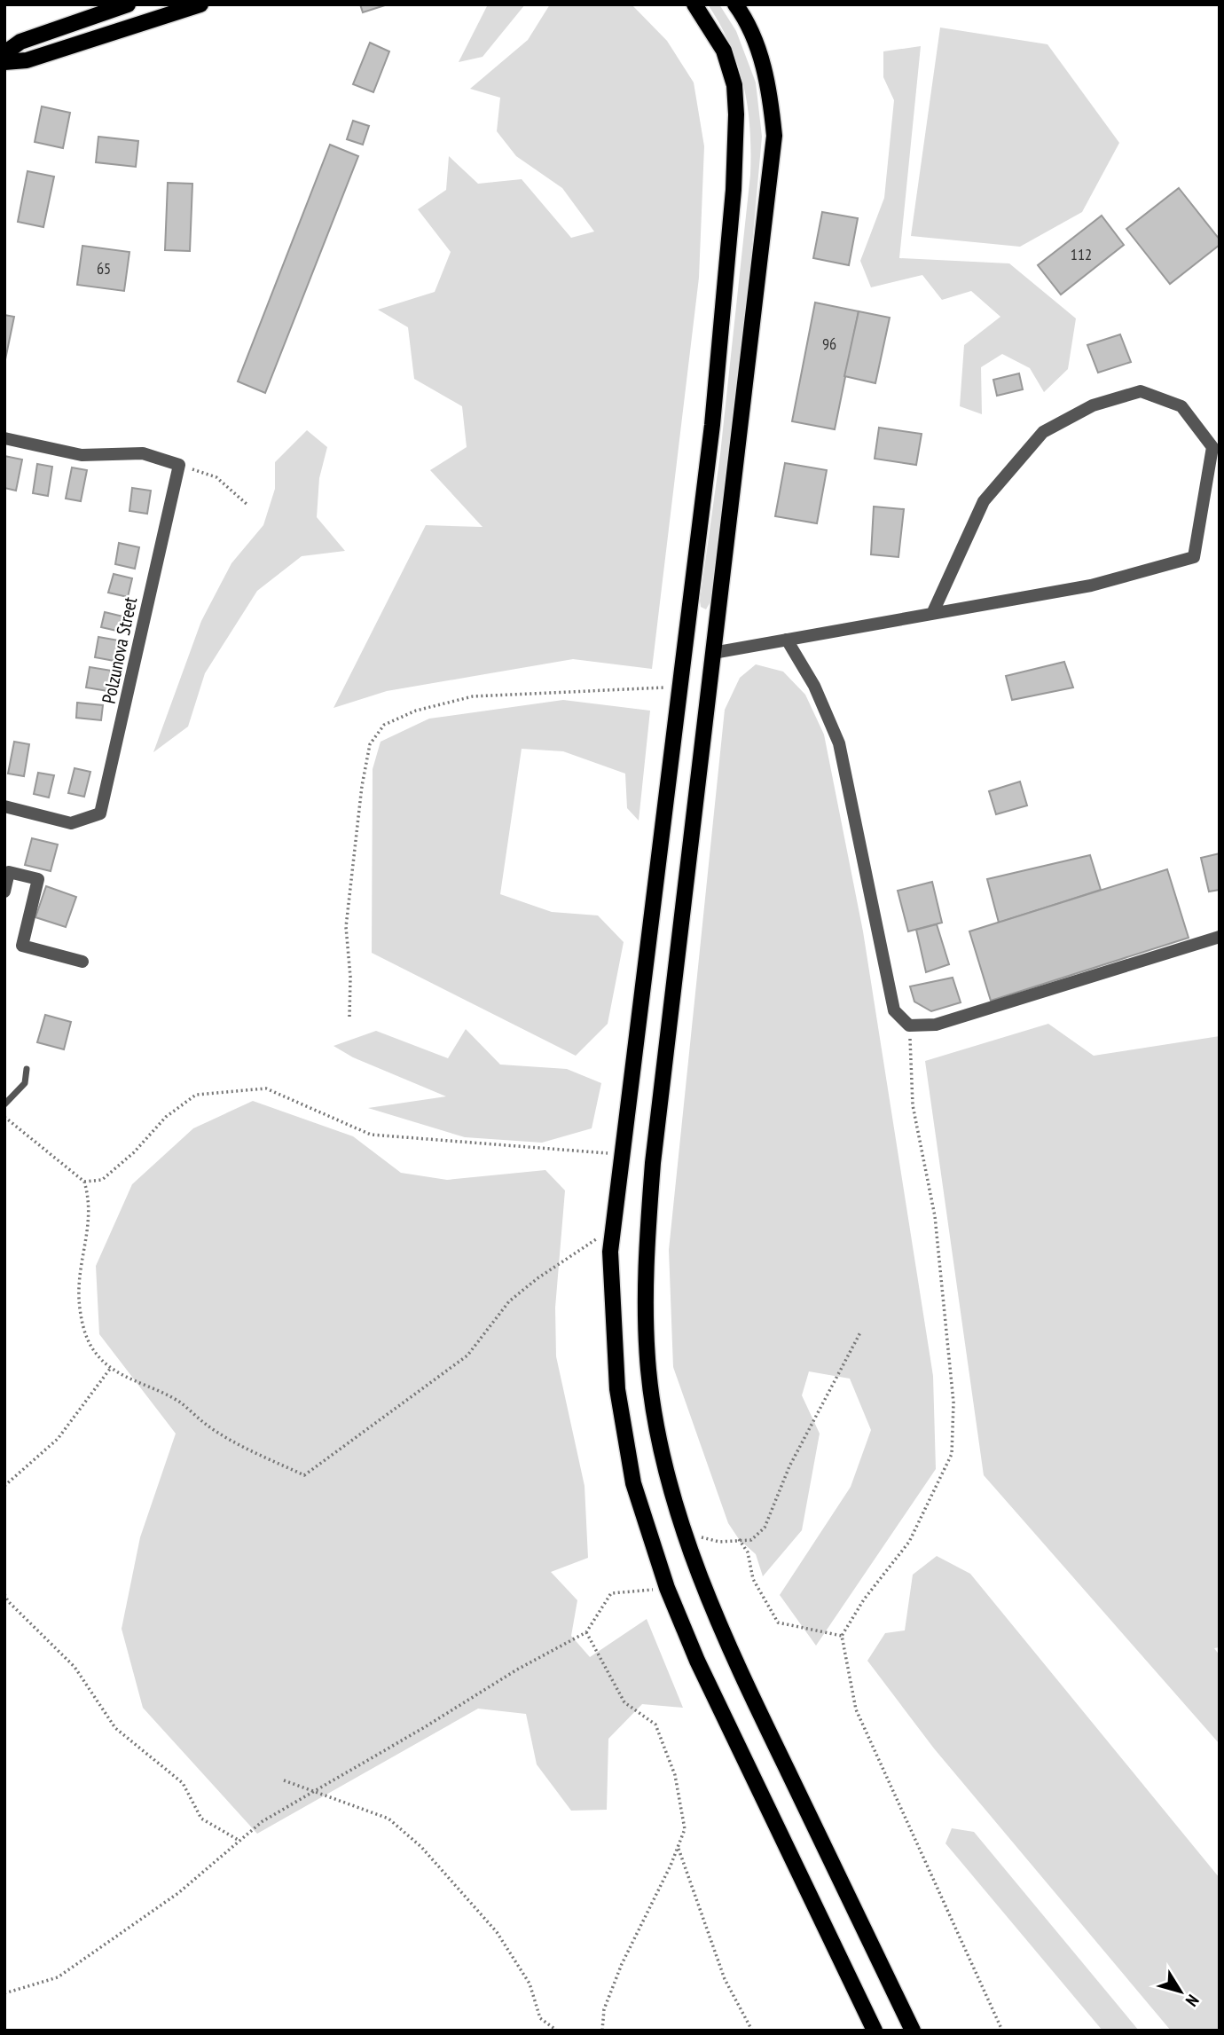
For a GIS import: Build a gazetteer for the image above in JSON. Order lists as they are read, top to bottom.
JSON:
{
  "streets": {
    "street": ["Polzunova Street"]
  },
  "house_numbers": ["112", "65", "96"],
  "north": "bottom right"
}
